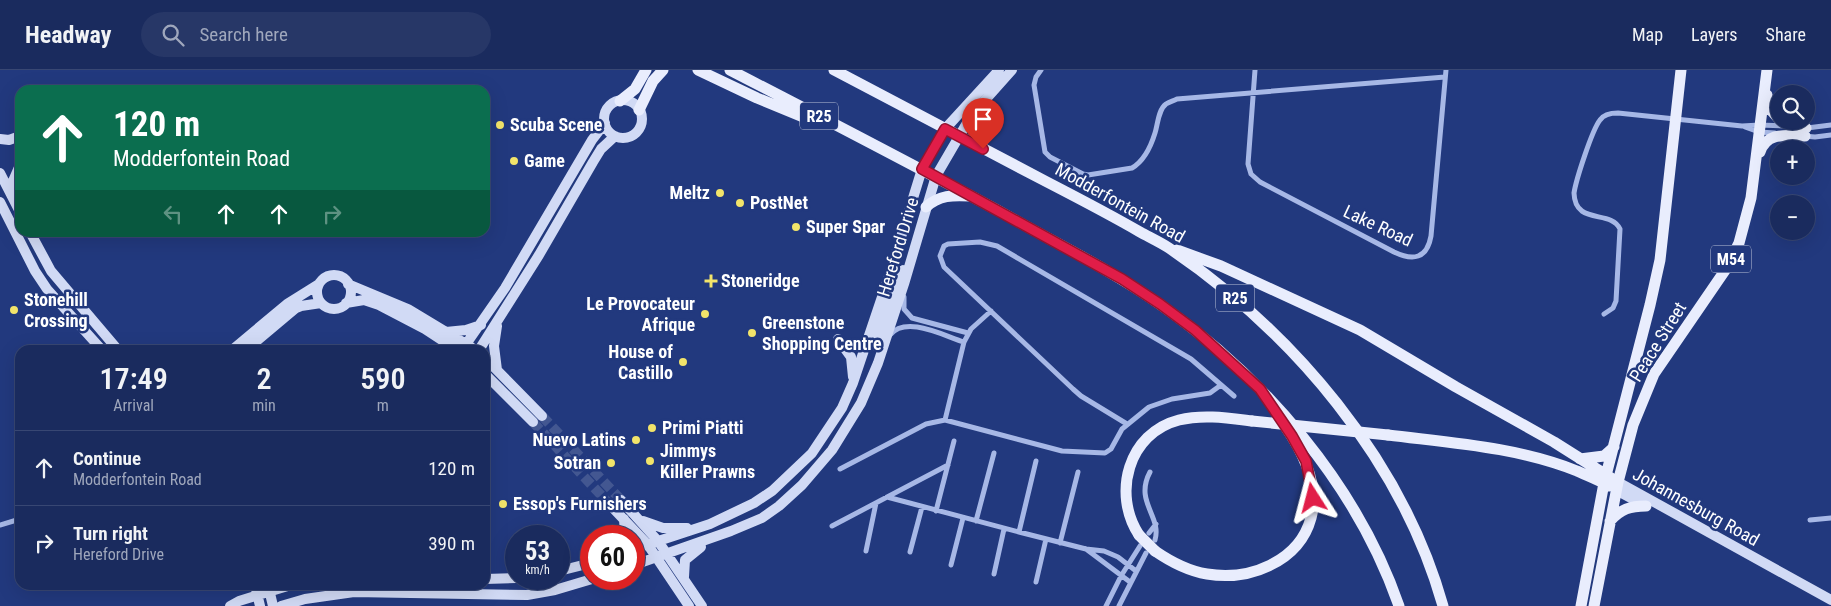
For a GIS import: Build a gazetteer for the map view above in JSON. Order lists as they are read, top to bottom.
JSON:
{
  "streets": {
    "main road": [
      "R25",
      "Modderfontein Road",
      "M54",
      "Peace Street"
    ],
    "street": ["Lake Road", "Hereford Drive", "Johannesburg Road"]
  },
  "crossings": [
    ["R25", "Hereford Drive"],
    ["Modderfontein Road", "Hereford Drive"],
    ["Peace Street", "Johannesburg Road"]
  ],
  "places": {
    "other": [
      "Scuba Scene",
      "Game",
      "Meltz",
      "PostNet",
      "Super Spar",
      "Stonehill Crossing",
      "Le Provocateur Afrique",
      "Greenstone Shopping Centre",
      "House of Castillo",
      "Primi Piatti",
      "Nuevo Latins",
      "Jimmys Killer Prawns",
      "Sotran",
      "Essop's Furnishers"
    ],
    "health": ["Stoneridge"]
  },
  "page": {
    "header": "Headway",
    "search": "Search here",
    "nav": ["Map", "Layers", "Share"],
    "map_buttons": ["+", "−"],
    "turn": ["120 m", "Modderfontein Road"],
    "eta": [
      "17:49",
      "Arrival",
      "2",
      "min",
      "590",
      "m"
    ],
    "list": [
      {
        "name": "Continue",
        "note": "Modderfontein Road",
        "value": "120 m"
      },
      {
        "name": "Turn right",
        "note": "Hereford Drive",
        "value": "390 m"
      }
    ],
    "speed": "53 km/h",
    "limit": "60"
  }
}
